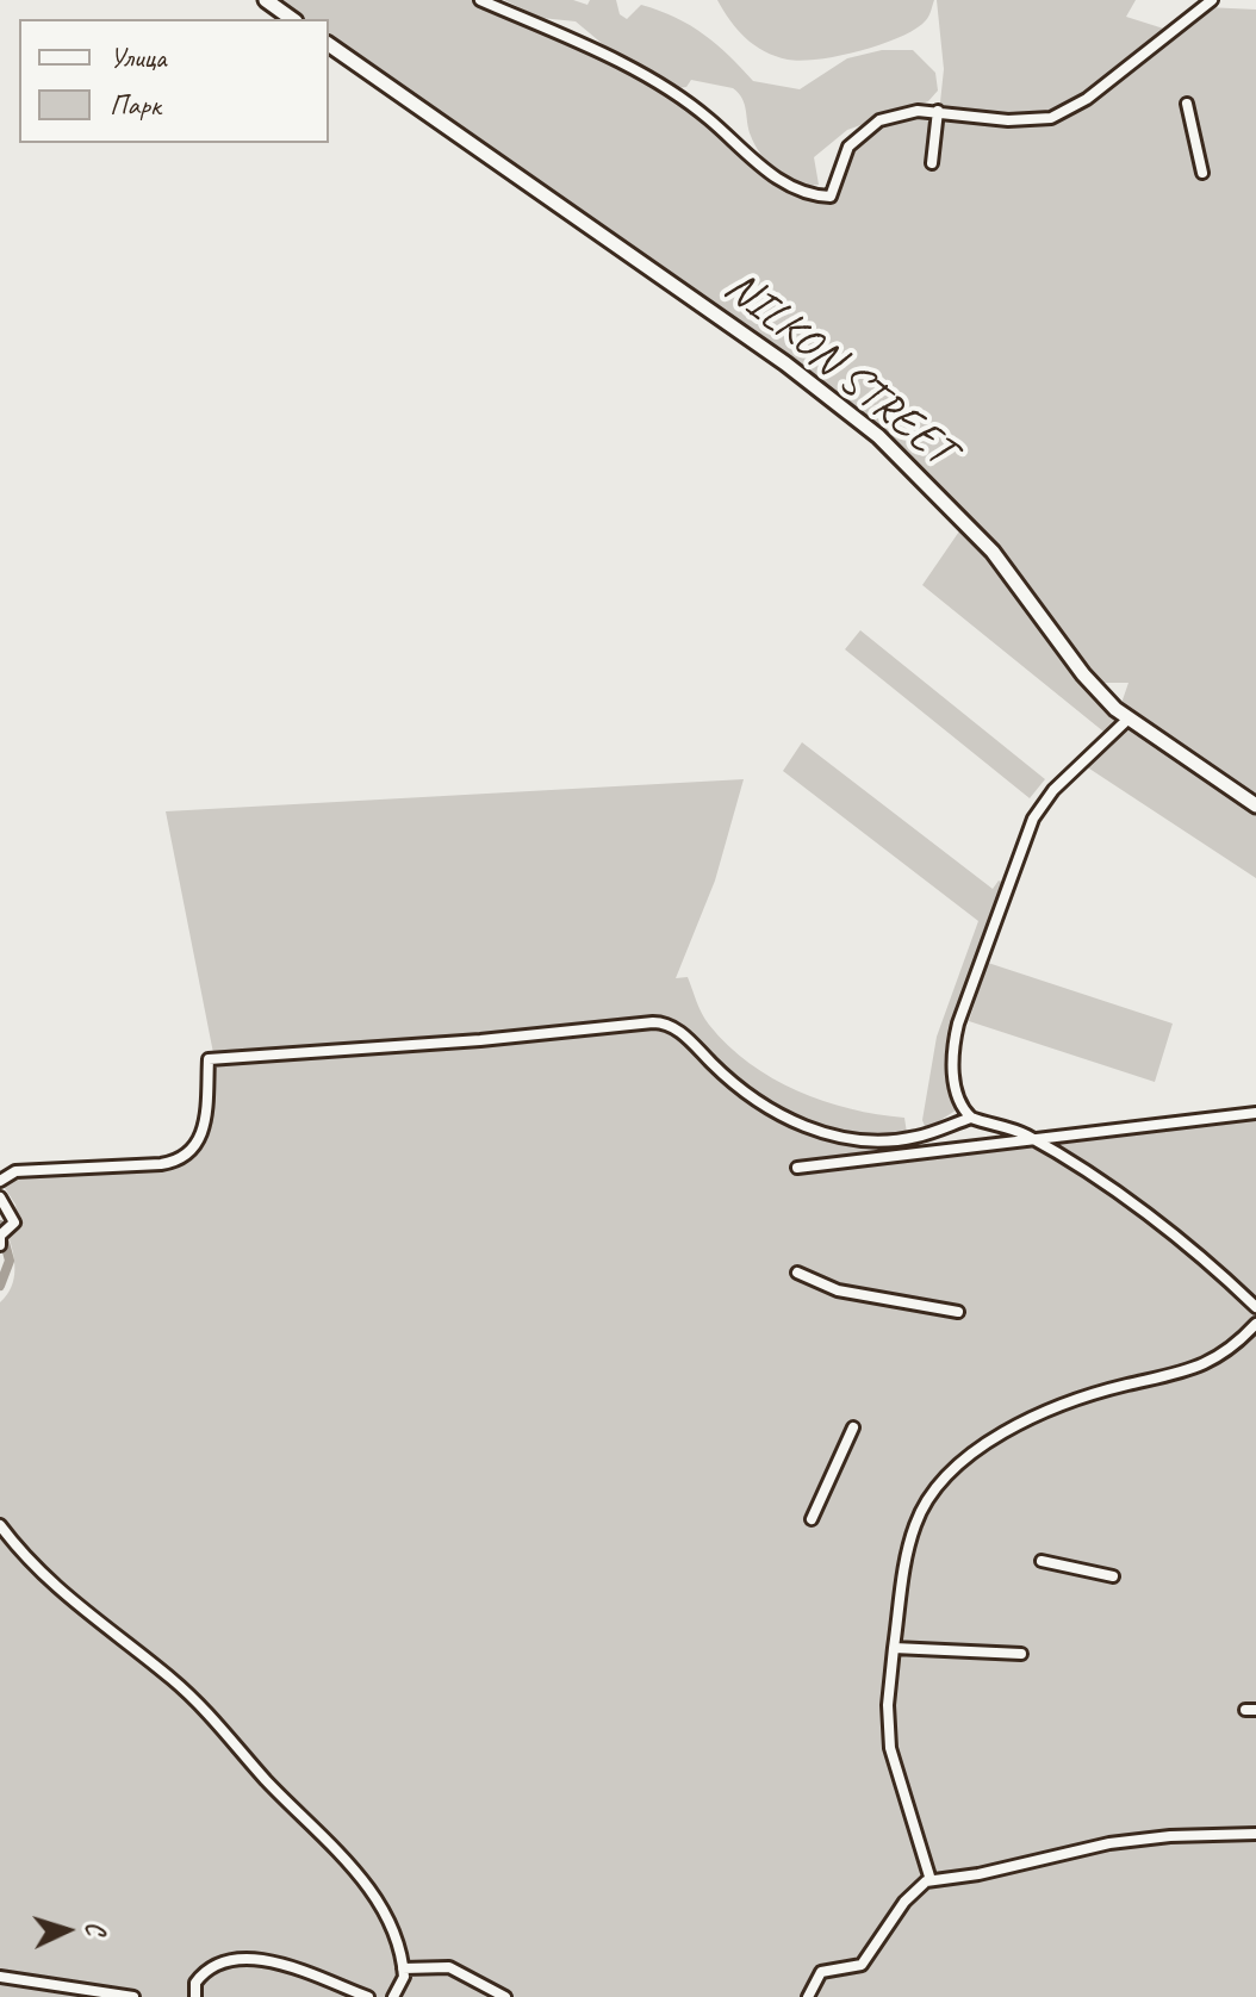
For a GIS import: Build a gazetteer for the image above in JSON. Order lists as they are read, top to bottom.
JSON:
{
  "streets": {
    "street": ["NILKON STREET"]
  },
  "legend": ["Улица", "Парк"],
  "north": "right"
}
